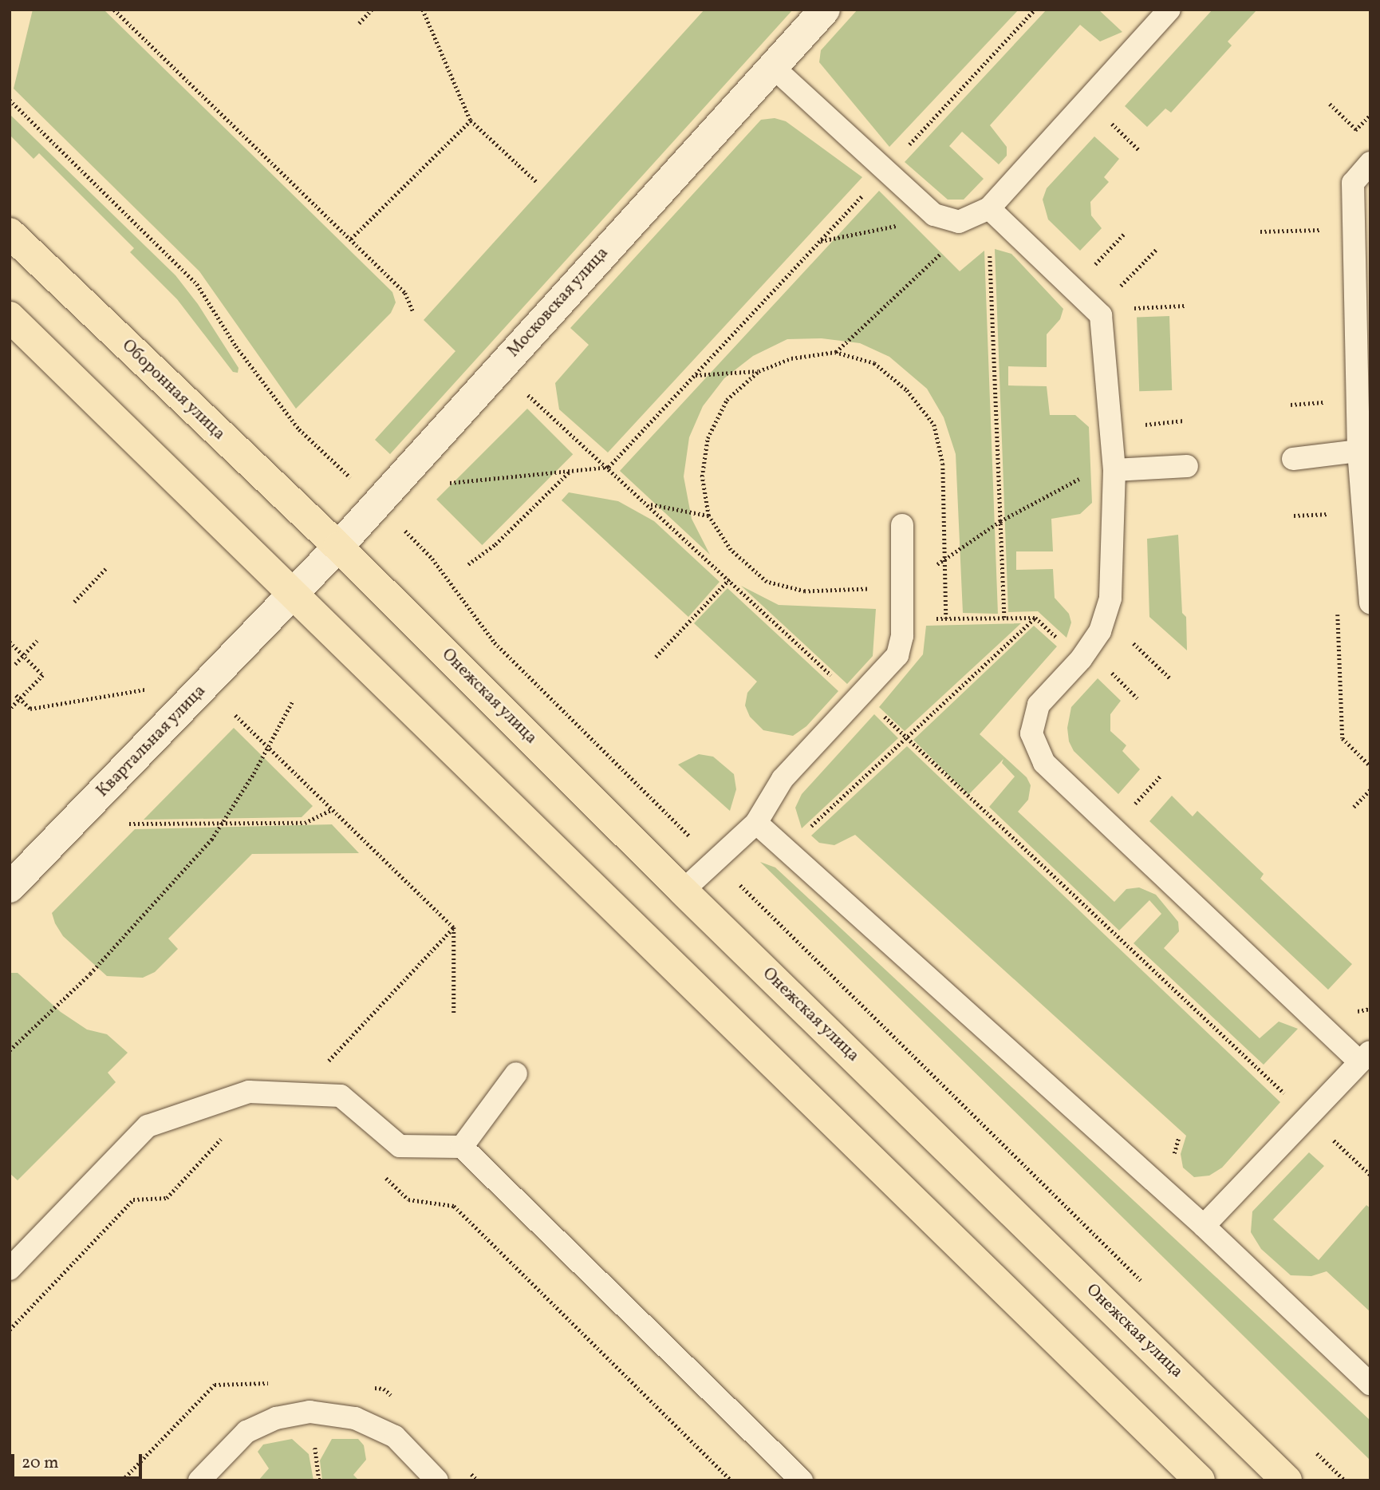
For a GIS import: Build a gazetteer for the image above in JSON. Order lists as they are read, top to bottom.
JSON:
{
  "streets": {
    "main road": ["Оборонная улица", "Онежская улица"],
    "street": ["Московская улица", "Квартальная улица"]
  },
  "crossings": [
    ["Московская улица", "Оборонная улица"],
    ["Московская улица", "Онежская улица"],
    ["Московская улица", "Квартальная улица"],
    ["Оборонная улица", "Онежская улица"]
  ],
  "scale_bar": "20 m"
}
